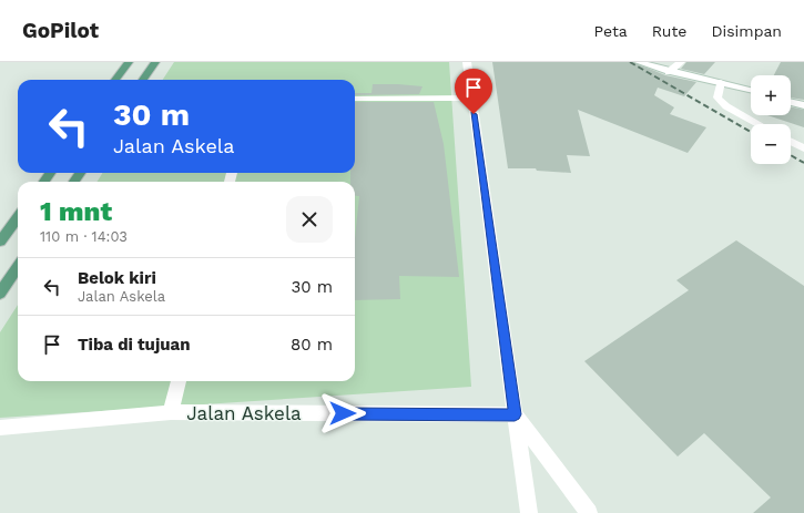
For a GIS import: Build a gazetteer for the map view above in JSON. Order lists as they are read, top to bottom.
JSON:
{
  "streets": {
    "street": ["Jalan Askela"]
  },
  "page": {
    "header": "GoPilot",
    "nav": ["Peta", "Rute", "Disimpan"],
    "map_buttons": ["+", "−"],
    "turn": ["30 m", "Jalan Askela"],
    "heading": ["1 mnt", "110 m · 14:03"],
    "list": [
      {
        "name": "Belok kiri",
        "note": "Jalan Askela",
        "value": "30 m"
      },
      {
        "name": "Tiba di tujuan",
        "value": "80 m"
      }
    ]
  }
}
